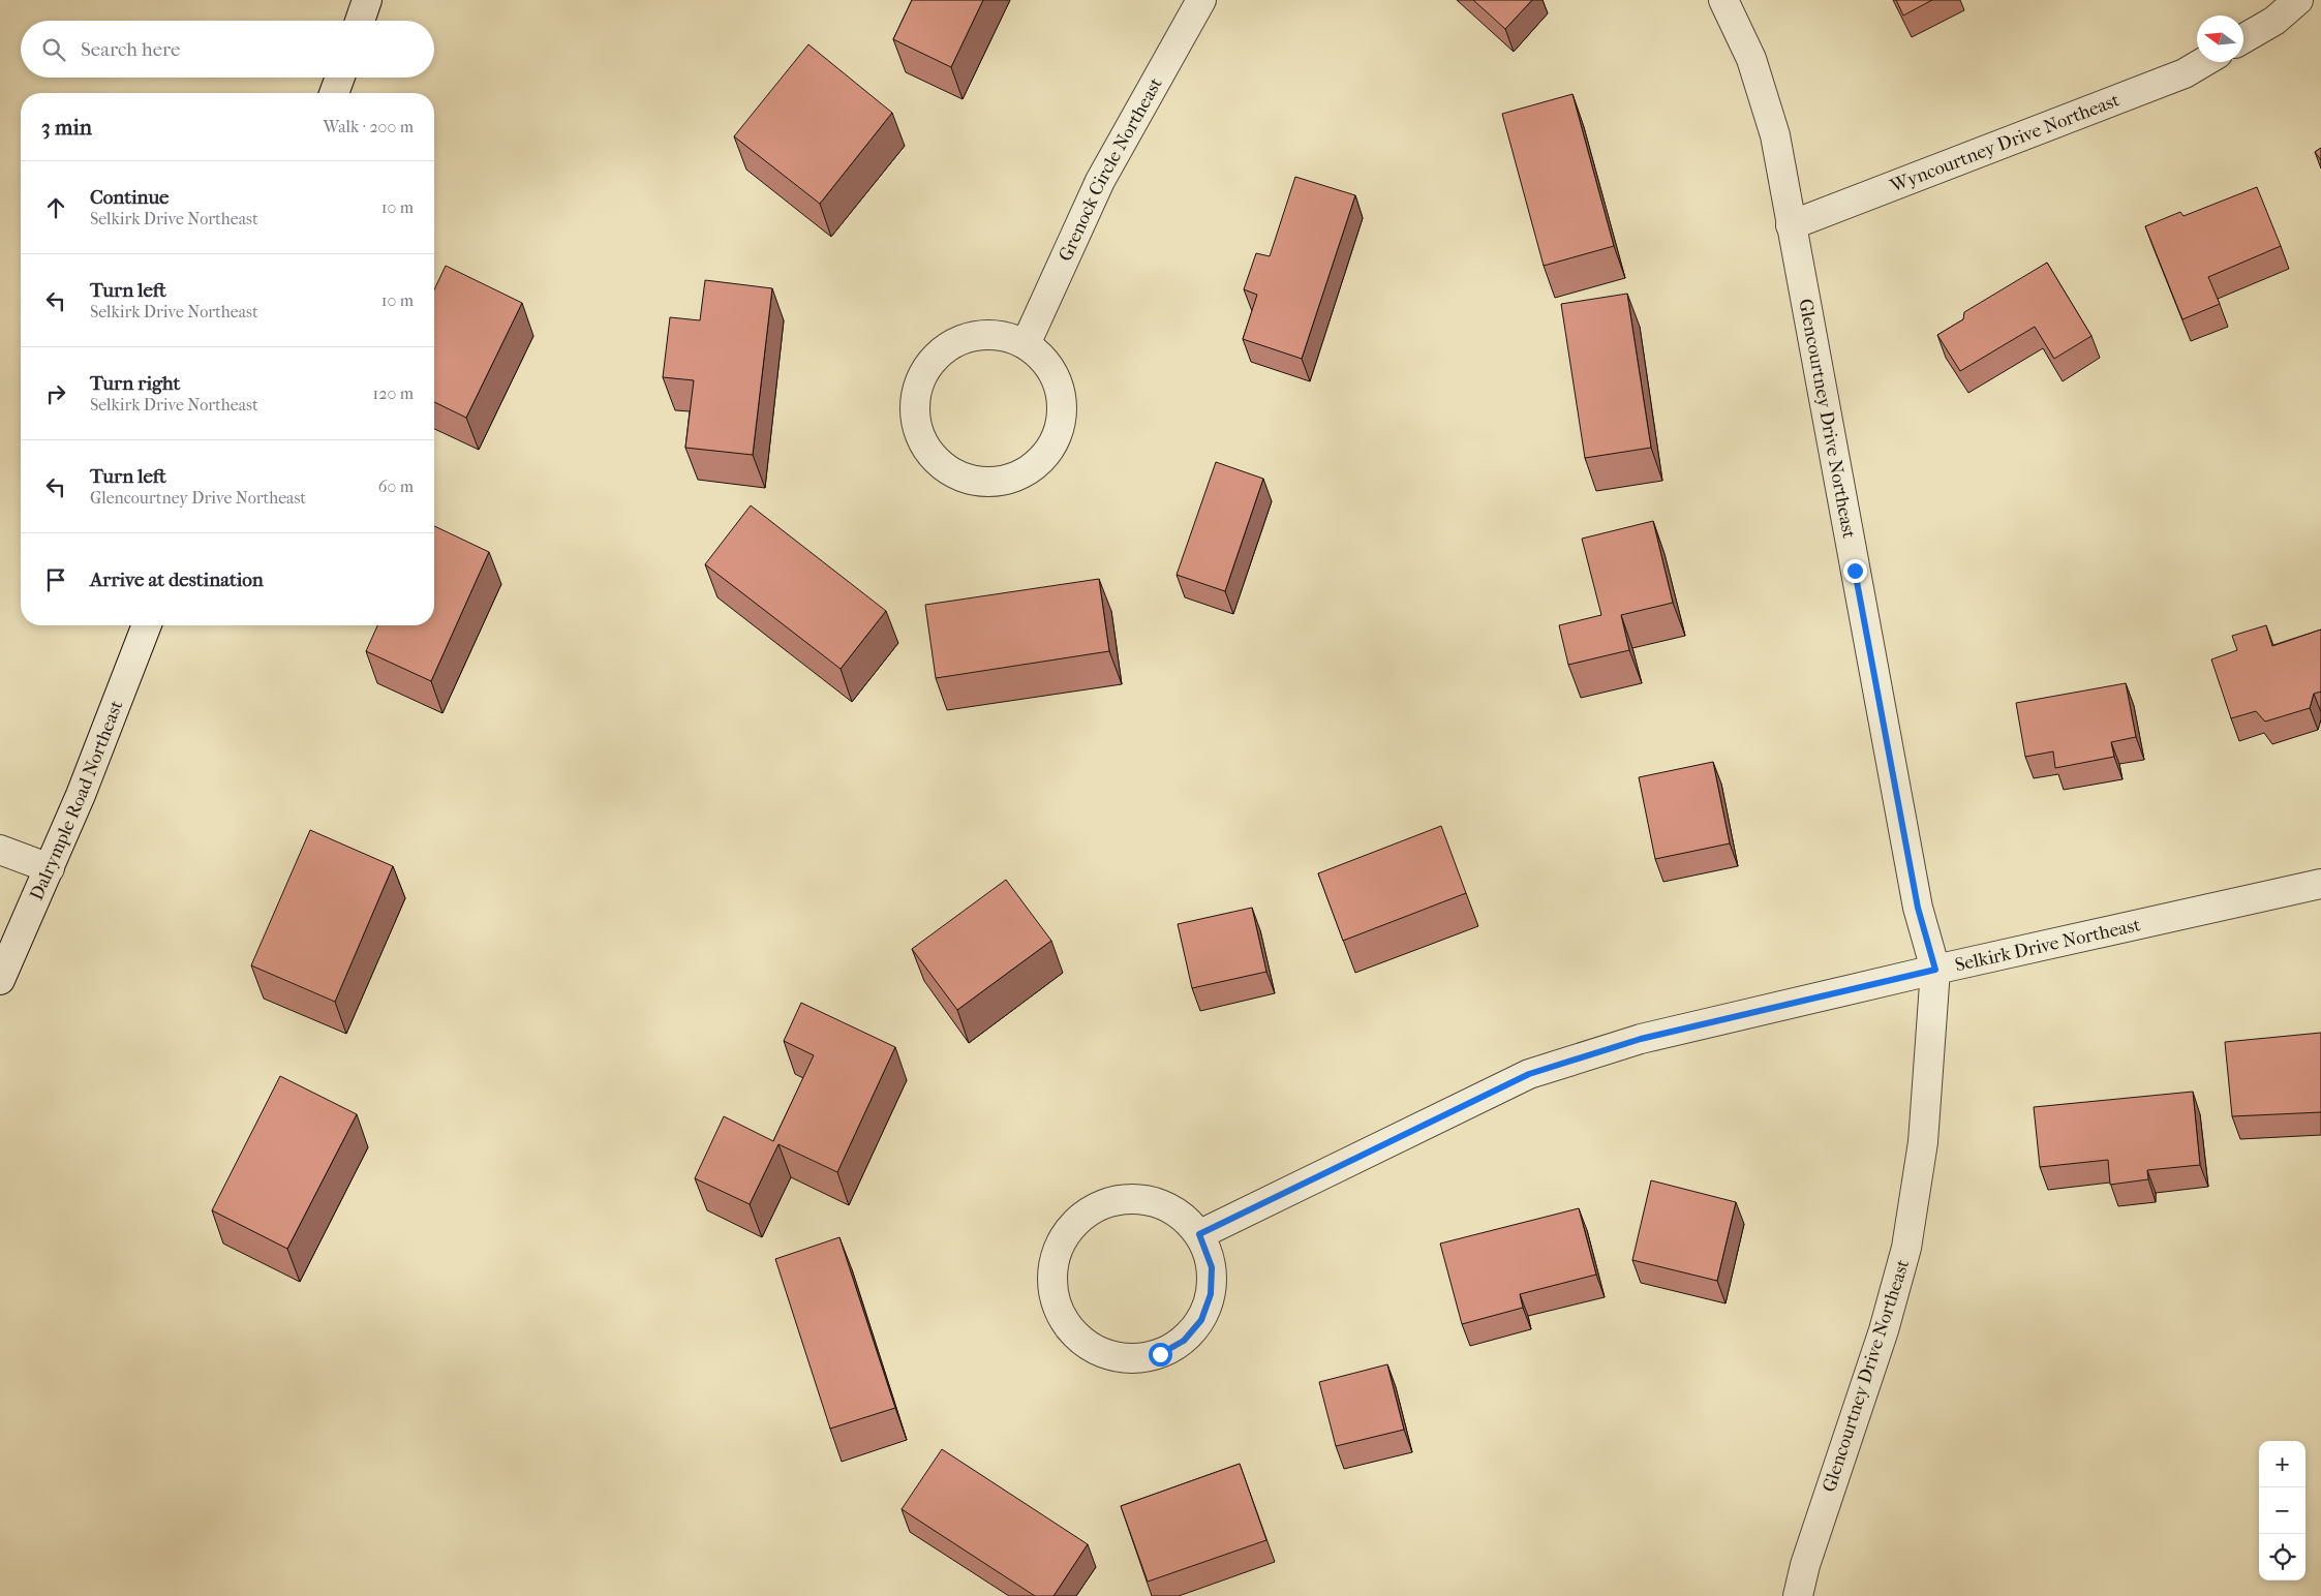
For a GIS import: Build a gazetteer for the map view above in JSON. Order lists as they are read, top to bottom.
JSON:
{
  "streets": {
    "street": [
      "Wyncourtney Drive Northeast",
      "Grenock Circle Northeast",
      "Glencourtney Drive Northeast",
      "Dalrymple Road Northeast",
      "Selkirk Drive Northeast"
    ]
  },
  "crossings": [
    ["Wyncourtney Drive Northeast", "Glencourtney Drive Northeast"],
    ["Glencourtney Drive Northeast", "Selkirk Drive Northeast"]
  ],
  "north": "left",
  "page": {
    "search": "Search here",
    "heading": ["3 min", "Walk · 200 m"],
    "list": [
      ["Continue", "Selkirk Drive Northeast", "10 m"],
      ["Turn left", "Selkirk Drive Northeast", "10 m"],
      ["Turn right", "Selkirk Drive Northeast", "120 m"],
      ["Turn left", "Glencourtney Drive Northeast", "60 m"],
      "Arrive at destination"
    ],
    "map_buttons": ["+", "−"]
  }
}
